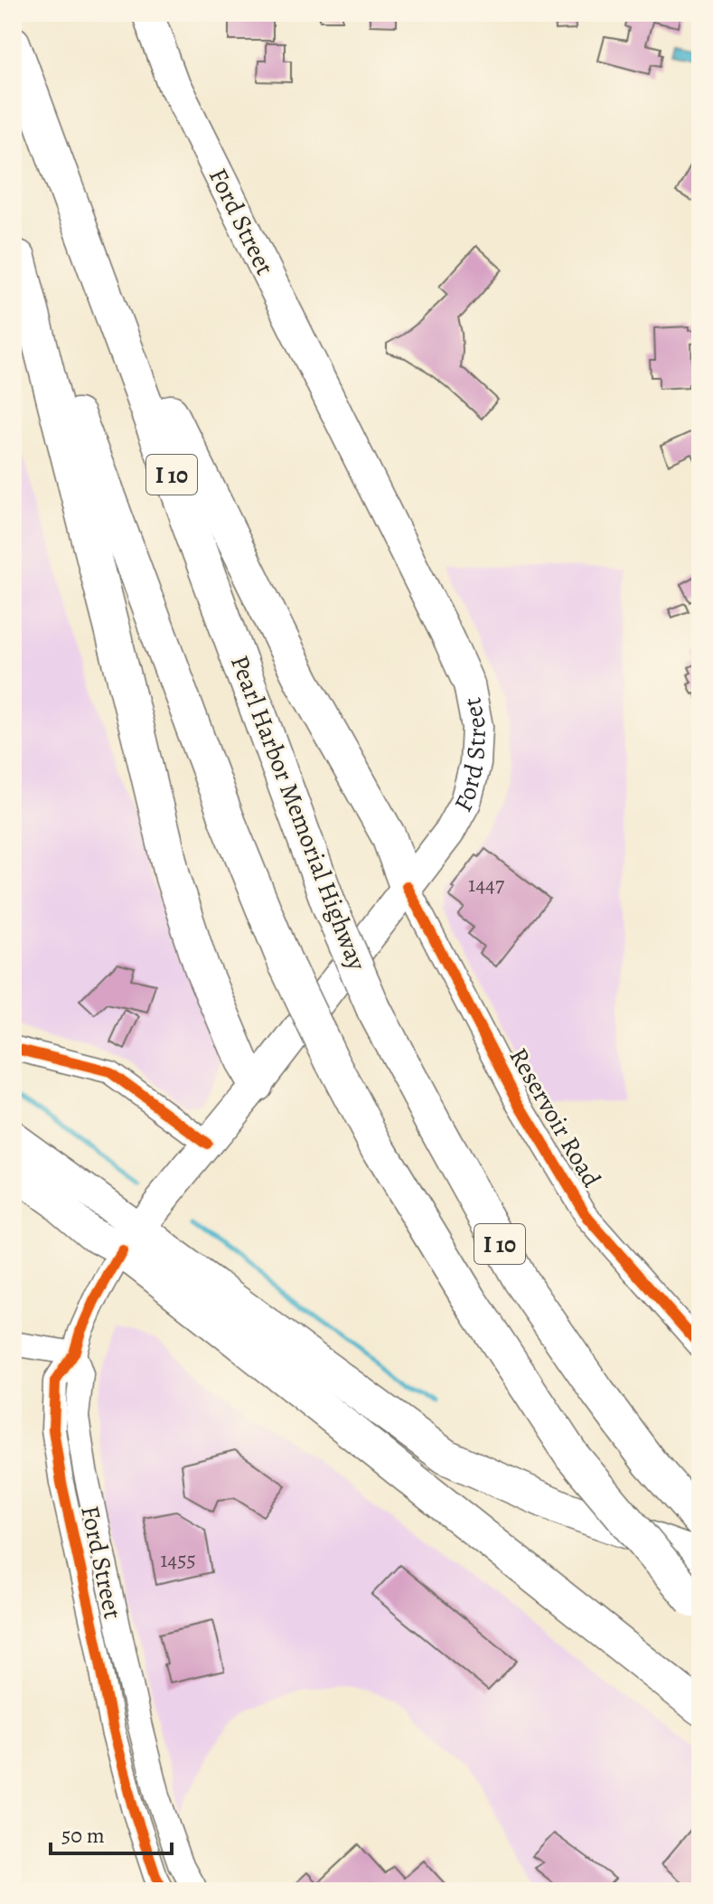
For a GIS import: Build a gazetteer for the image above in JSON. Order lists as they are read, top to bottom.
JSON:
{
  "streets": {
    "highway": ["I 10", "Pearl Harbor Memorial Highway"],
    "main road": ["Ford Street"],
    "street": ["Reservoir Road"]
  },
  "crossings": [
    ["Ford Street", "Reservoir Road"]
  ],
  "house_numbers": ["1447", "1455"],
  "scale_bar": "50 m"
}
